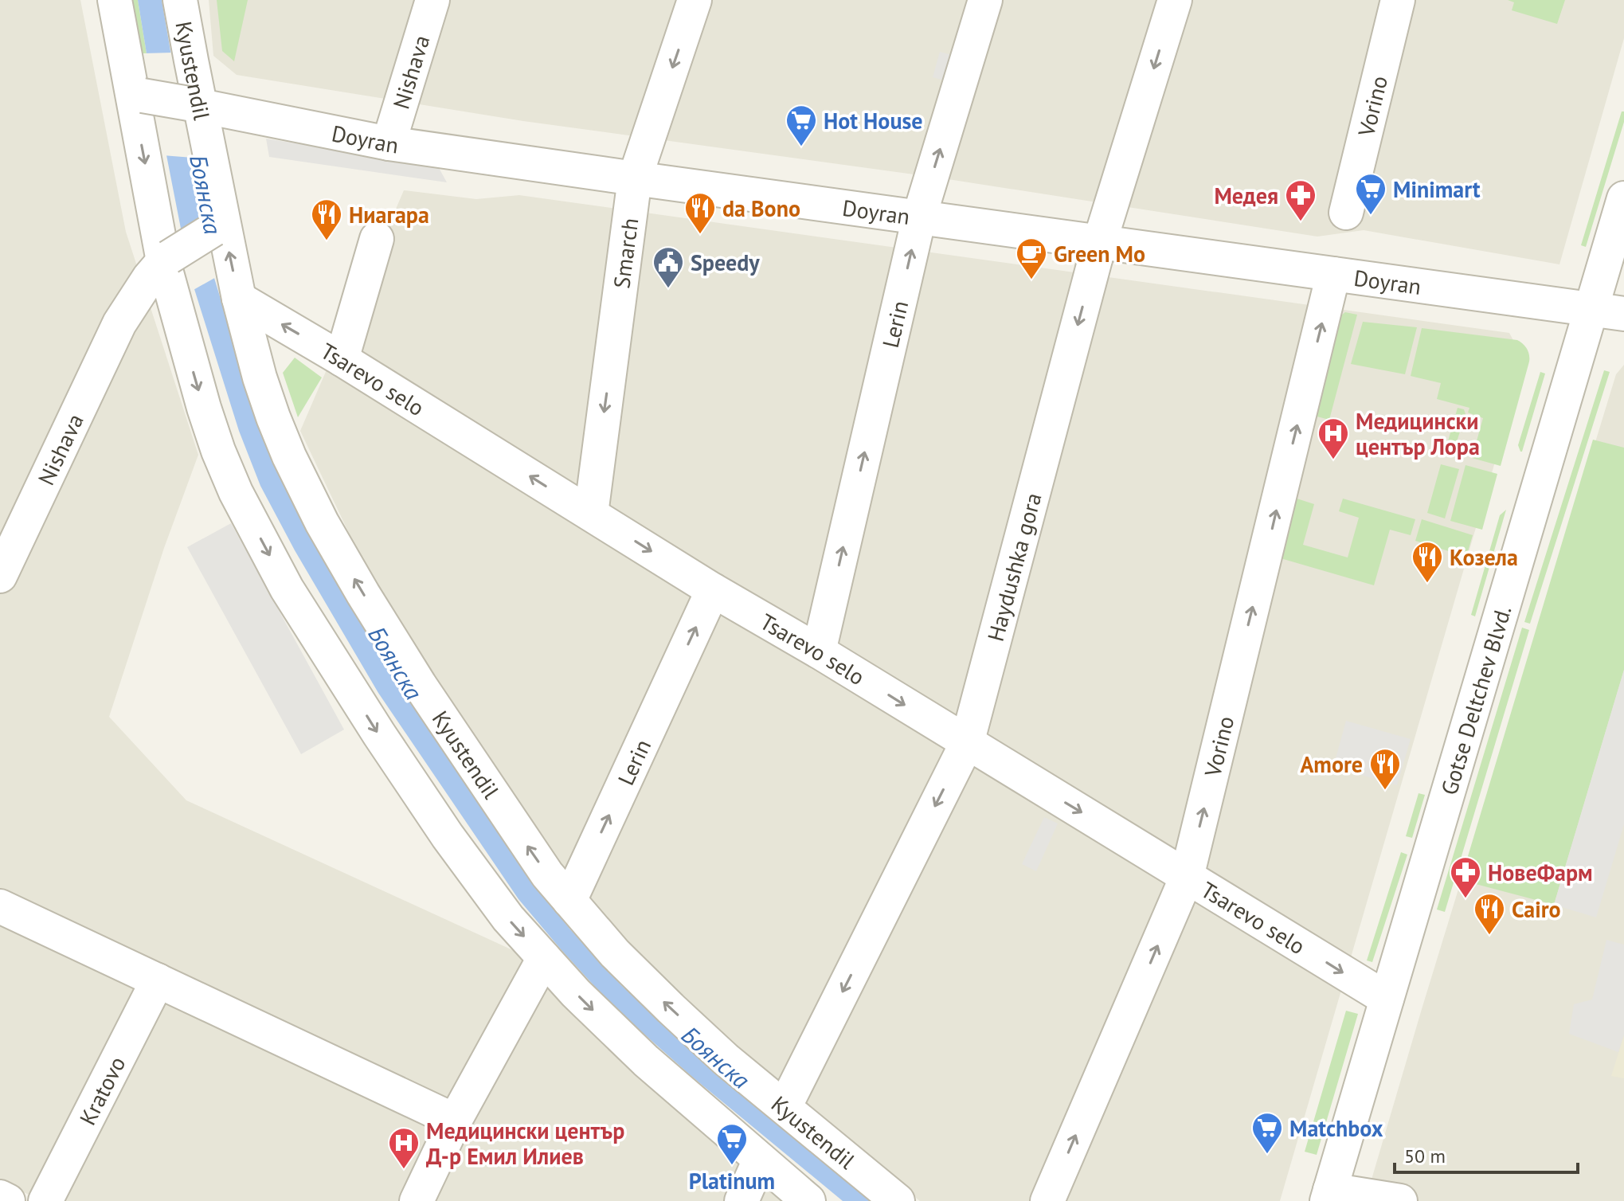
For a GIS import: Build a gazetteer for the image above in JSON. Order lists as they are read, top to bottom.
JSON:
{
  "streets": {
    "street": [
      "Kyustendil",
      "Nishava",
      "Vorino",
      "Doyran",
      "Smarch",
      "Lerin",
      "Tsarevo selo",
      "Haydushka gora",
      "Gotse Deltchev Blvd.",
      "Kratovo"
    ]
  },
  "crossings": [
    ["Kyustendil", "Nishava"],
    ["Kyustendil", "Doyran"],
    ["Kyustendil", "Lerin"],
    ["Kyustendil", "Tsarevo selo"],
    ["Kyustendil", "Haydushka gora"],
    ["Nishava", "Doyran"],
    ["Vorino", "Doyran"],
    ["Vorino", "Tsarevo selo"],
    ["Doyran", "Smarch"],
    ["Doyran", "Lerin"],
    ["Doyran", "Haydushka gora"],
    ["Doyran", "Gotse Deltchev Blvd."],
    ["Smarch", "Tsarevo selo"],
    ["Lerin", "Tsarevo selo"],
    ["Tsarevo selo", "Haydushka gora"],
    ["Tsarevo selo", "Gotse Deltchev Blvd."]
  ],
  "one_way": [
    "Vorino",
    "Smarch",
    "Lerin",
    "Haydushka gora"
  ],
  "water": ["Боянска"],
  "places": {
    "supermarket": [
      "Hot House",
      "Minimart",
      "Matchbox",
      "Platinum"
    ],
    "pharmacy": ["Медея", "НовеФарм"],
    "restaurant": [
      "da Bono",
      "Ниагара",
      "Козела",
      "Amore",
      "Cairo"
    ],
    "cafe": ["Green Mo"],
    "public building": ["Speedy"],
    "hospital": ["Медицински център Лора", "Медицински център Д-р Емил Илиев"]
  },
  "scale_bar": "50 m"
}
